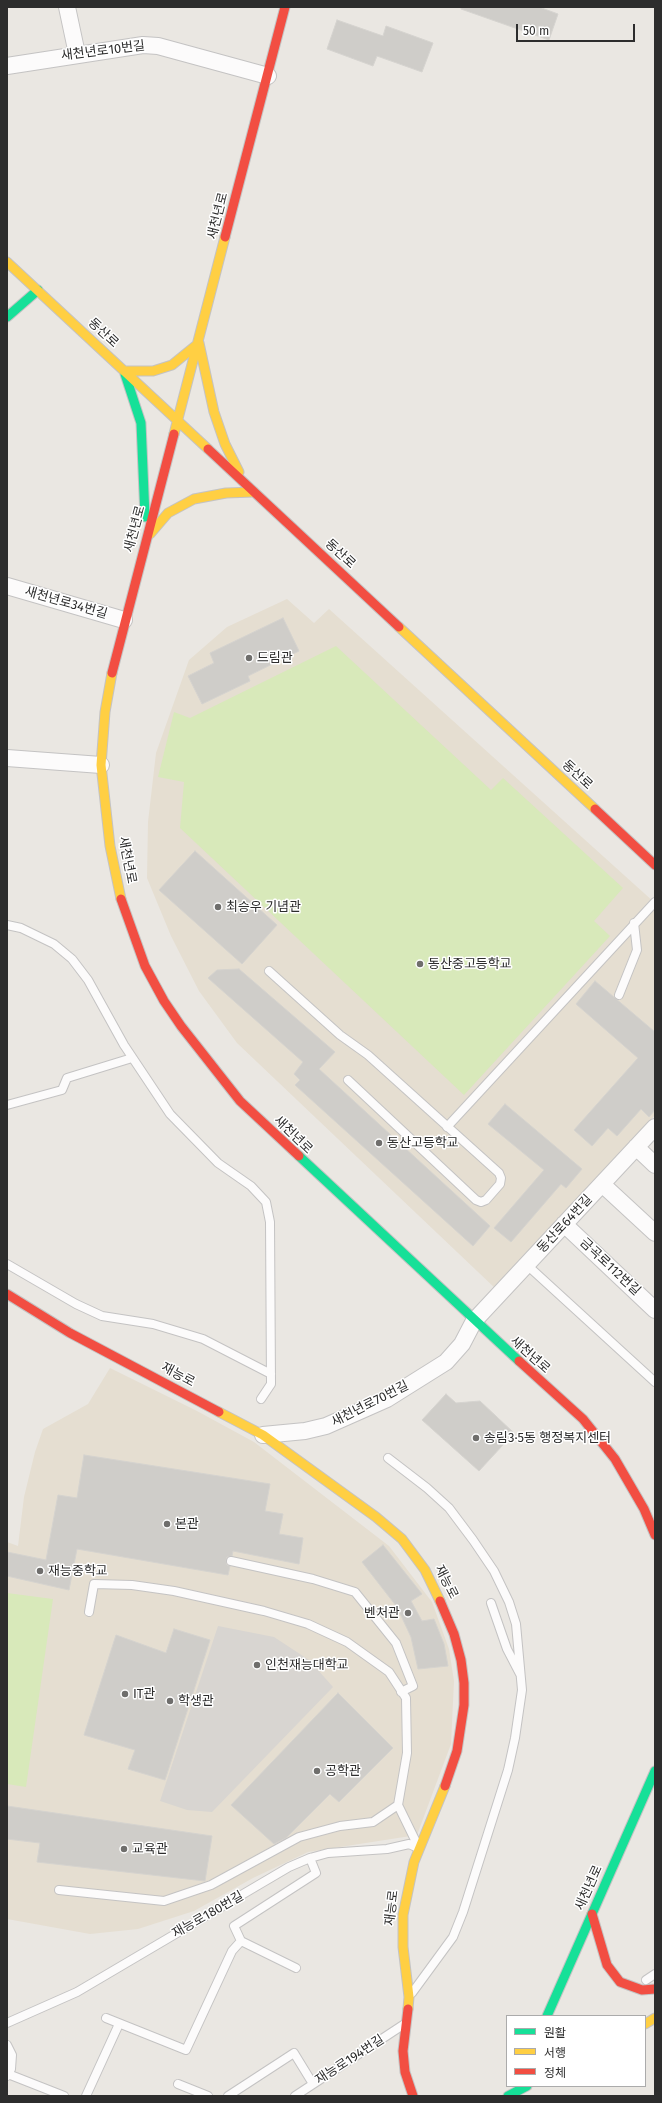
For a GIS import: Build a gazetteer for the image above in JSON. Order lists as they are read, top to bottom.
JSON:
{
  "streets": {
    "main road": ["새천년로", "동산로", "재능로"],
    "street": [
      "새천년로10번길",
      "새천년로34번길",
      "동산로64번길",
      "금곡로112번길",
      "새천년로70번길"
    ],
    "lane": ["재능로180번길", "재능로194번길"]
  },
  "crossings": [
    ["새천년로10번길", "새천년로"],
    ["새천년로", "동산로"],
    ["새천년로", "새천년로34번길"],
    ["새천년로", "동산로64번길"],
    ["새천년로", "새천년로70번길"],
    ["동산로64번길", "금곡로112번길"],
    ["동산로64번길", "새천년로70번길"],
    ["재능로", "새천년로70번길"],
    ["재능로", "재능로180번길"],
    ["재능로", "재능로194번길"]
  ],
  "places": [
    "드림관",
    "최승우 기념관",
    "동산중고등학교",
    "동산고등학교",
    "송림3·5동 행정복지센터",
    "본관",
    "재능중학교",
    "벤처관",
    "인천재능대학교",
    "IT관",
    "학생관",
    "공학관",
    "교육관"
  ],
  "legend": ["원활", "서행", "정체"],
  "scale_bar": "50 m"
}
